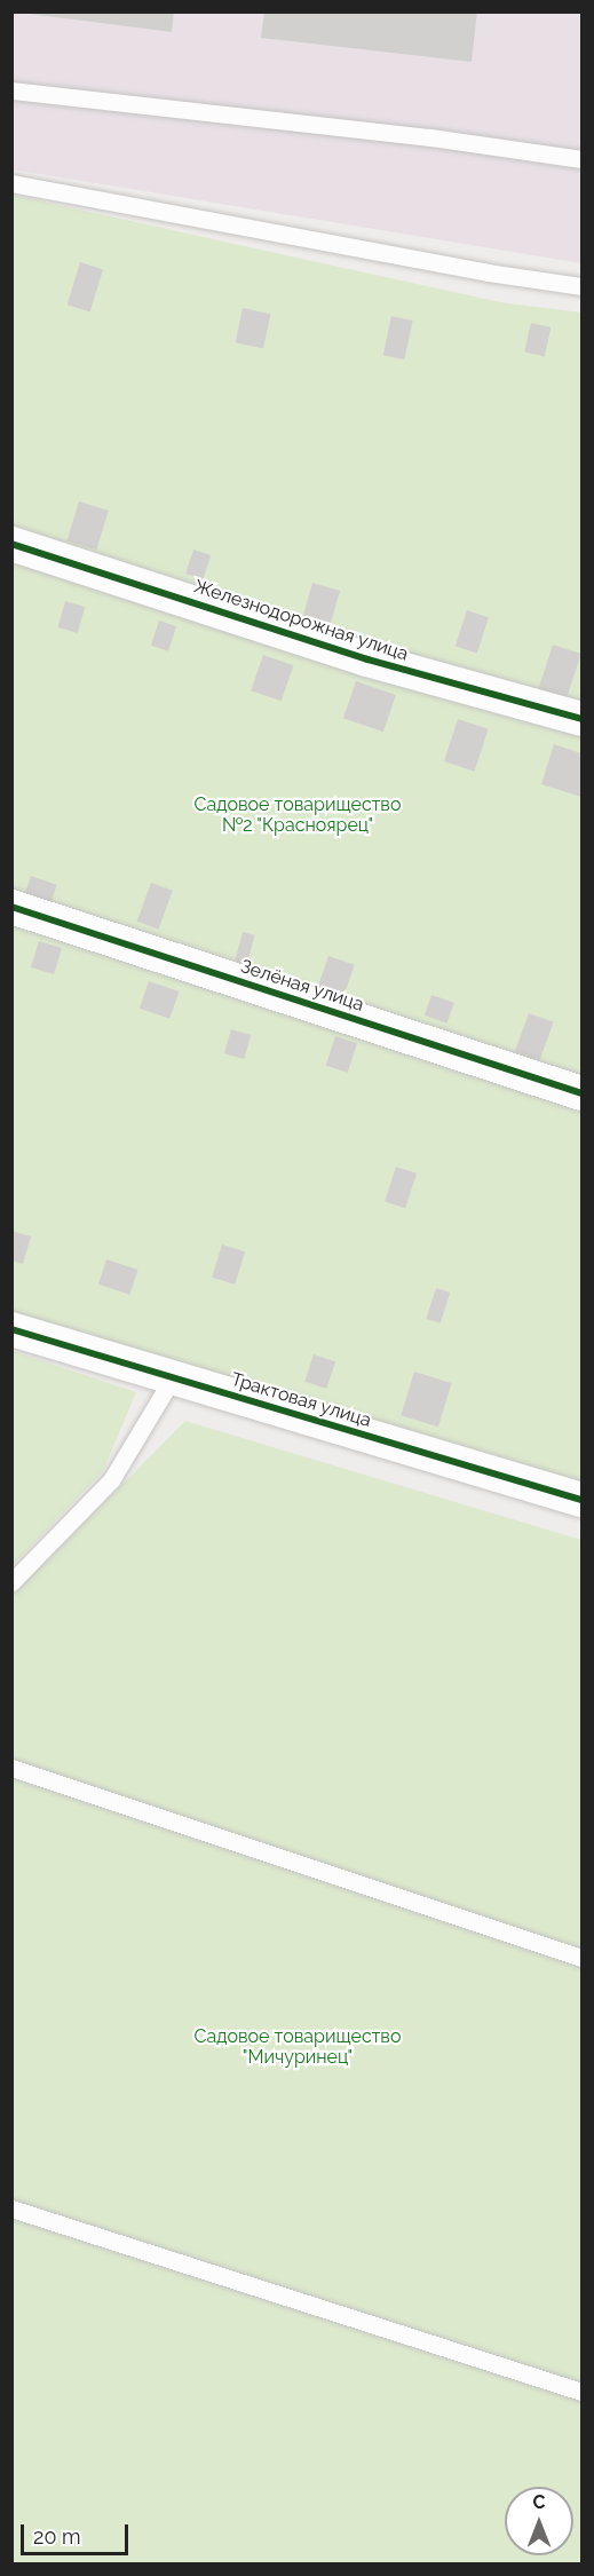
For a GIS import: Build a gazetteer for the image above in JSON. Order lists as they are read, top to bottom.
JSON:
{
  "streets": {
    "street": ["Железнодорожная улица", "Зелёная улица", "Трактовая улица"]
  },
  "parks": ["Садовое товарищество №2 \"Красноярец\"", "Садовое товарищество \"Мичуринец\""],
  "scale_bar": "20 m",
  "north": "top"
}
